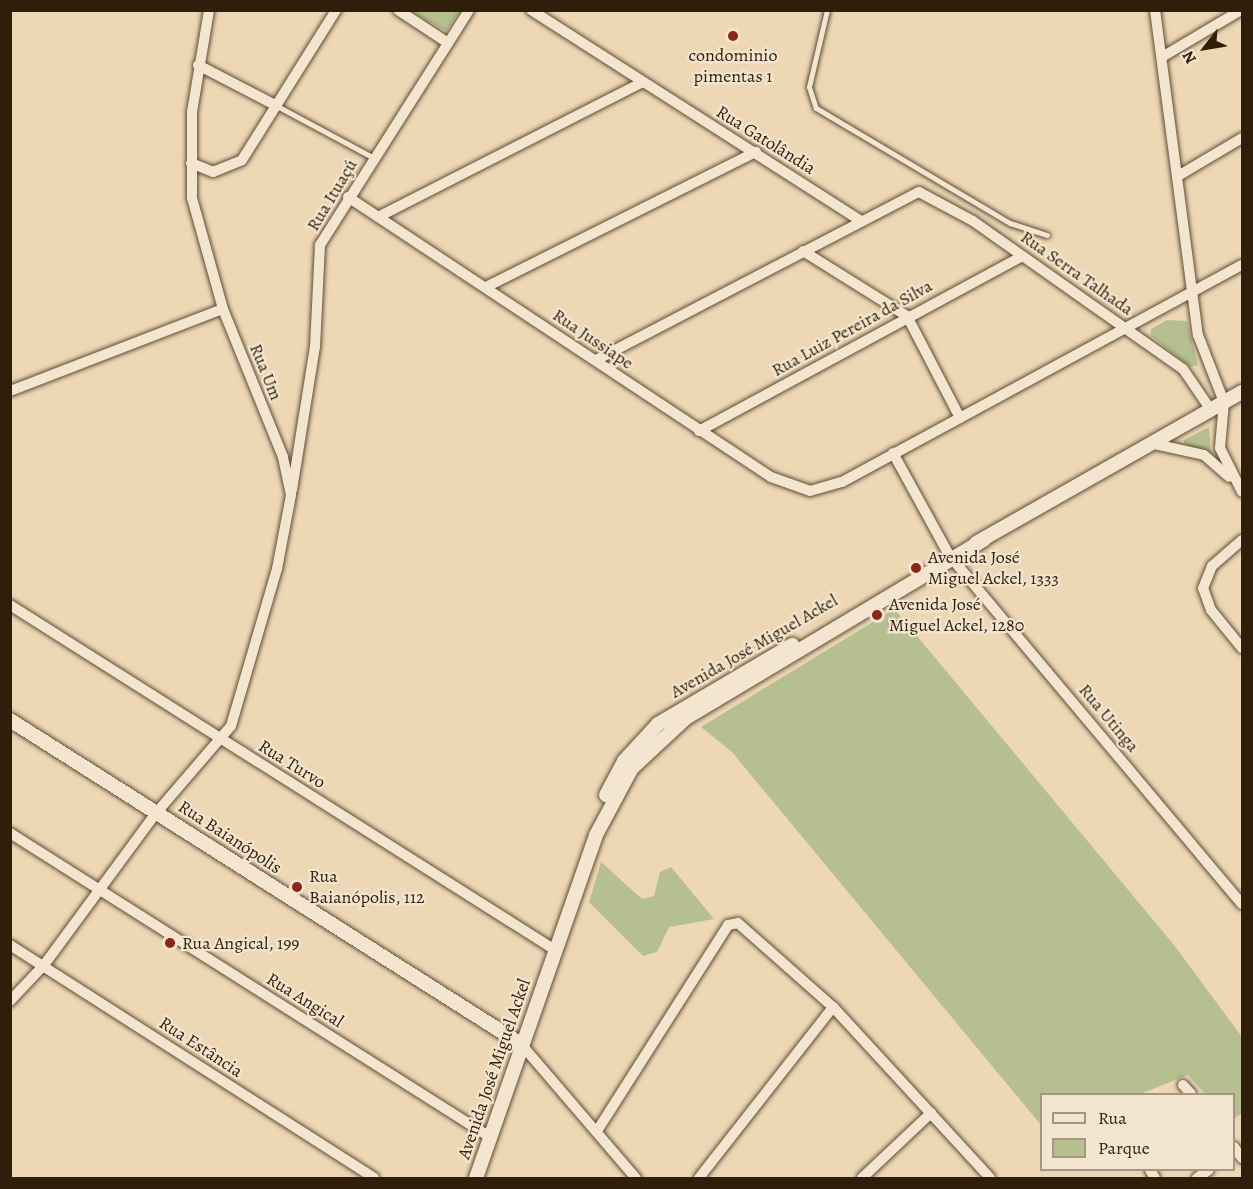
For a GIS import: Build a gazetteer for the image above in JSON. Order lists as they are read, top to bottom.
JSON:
{
  "streets": {
    "street": [
      "Rua Gatolândia",
      "Rua Ituaçú",
      "Rua Serra Talhada",
      "Rua Luiz Pereira da Silva",
      "Rua Jussiape",
      "Rua Um",
      "Avenida José Miguel Ackel",
      "Rua Utinga",
      "Rua Turvo",
      "Rua Baianópolis",
      "Rua Angical",
      "Rua Estância"
    ]
  },
  "crossings": [
    ["Rua Gatolândia", "Rua Serra Talhada"],
    ["Rua Ituaçú", "Rua Jussiape"],
    ["Rua Ituaçú", "Rua Um"],
    ["Rua Serra Talhada", "Rua Luiz Pereira da Silva"],
    ["Rua Serra Talhada", "Avenida José Miguel Ackel"],
    ["Rua Luiz Pereira da Silva", "Rua Jussiape"],
    ["Rua Jussiape", "Rua Utinga"],
    ["Rua Um", "Rua Turvo"],
    ["Rua Um", "Rua Baianópolis"],
    ["Rua Um", "Rua Angical"],
    ["Rua Um", "Rua Estância"],
    ["Avenida José Miguel Ackel", "Rua Utinga"],
    ["Avenida José Miguel Ackel", "Rua Turvo"],
    ["Avenida José Miguel Ackel", "Rua Baianópolis"],
    ["Avenida José Miguel Ackel", "Rua Angical"]
  ],
  "places": [
    "condominio pimentas 1",
    "Avenida José Miguel Ackel, 1333",
    "Avenida José Miguel Ackel, 1280",
    "Rua Baianópolis, 112",
    "Rua Angical, 199"
  ],
  "legend": ["Rua", "Parque"],
  "north": "bottom left"
}
